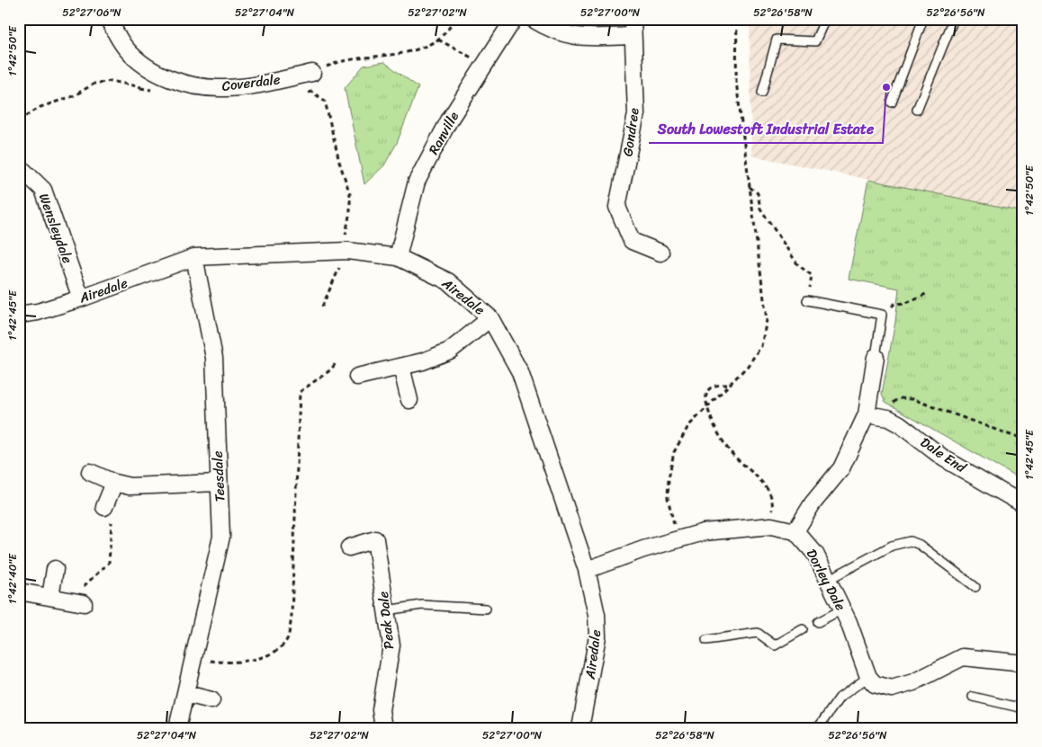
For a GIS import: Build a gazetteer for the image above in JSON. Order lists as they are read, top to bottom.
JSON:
{
  "streets": {
    "street": [
      "Coverdale",
      "Gondree",
      "Ranville",
      "Wensleydale",
      "Airedale",
      "Dale End",
      "Teesdale",
      "Dorley Dale",
      "Peak Dale"
    ]
  },
  "crossings": [
    ["Ranville", "Airedale"],
    ["Wensleydale", "Airedale"],
    ["Airedale", "Teesdale"]
  ],
  "places": ["South Lowestoft Industrial Estate"],
  "coordinates": [
    "52°27'06\"N",
    "52°27'04\"N",
    "52°27'02\"N",
    "52°27'00\"N",
    "52°26'58\"N",
    "52°26'56\"N",
    "1°42'50\"E",
    "1°42'45\"E",
    "1°42'40\"E"
  ]
}
